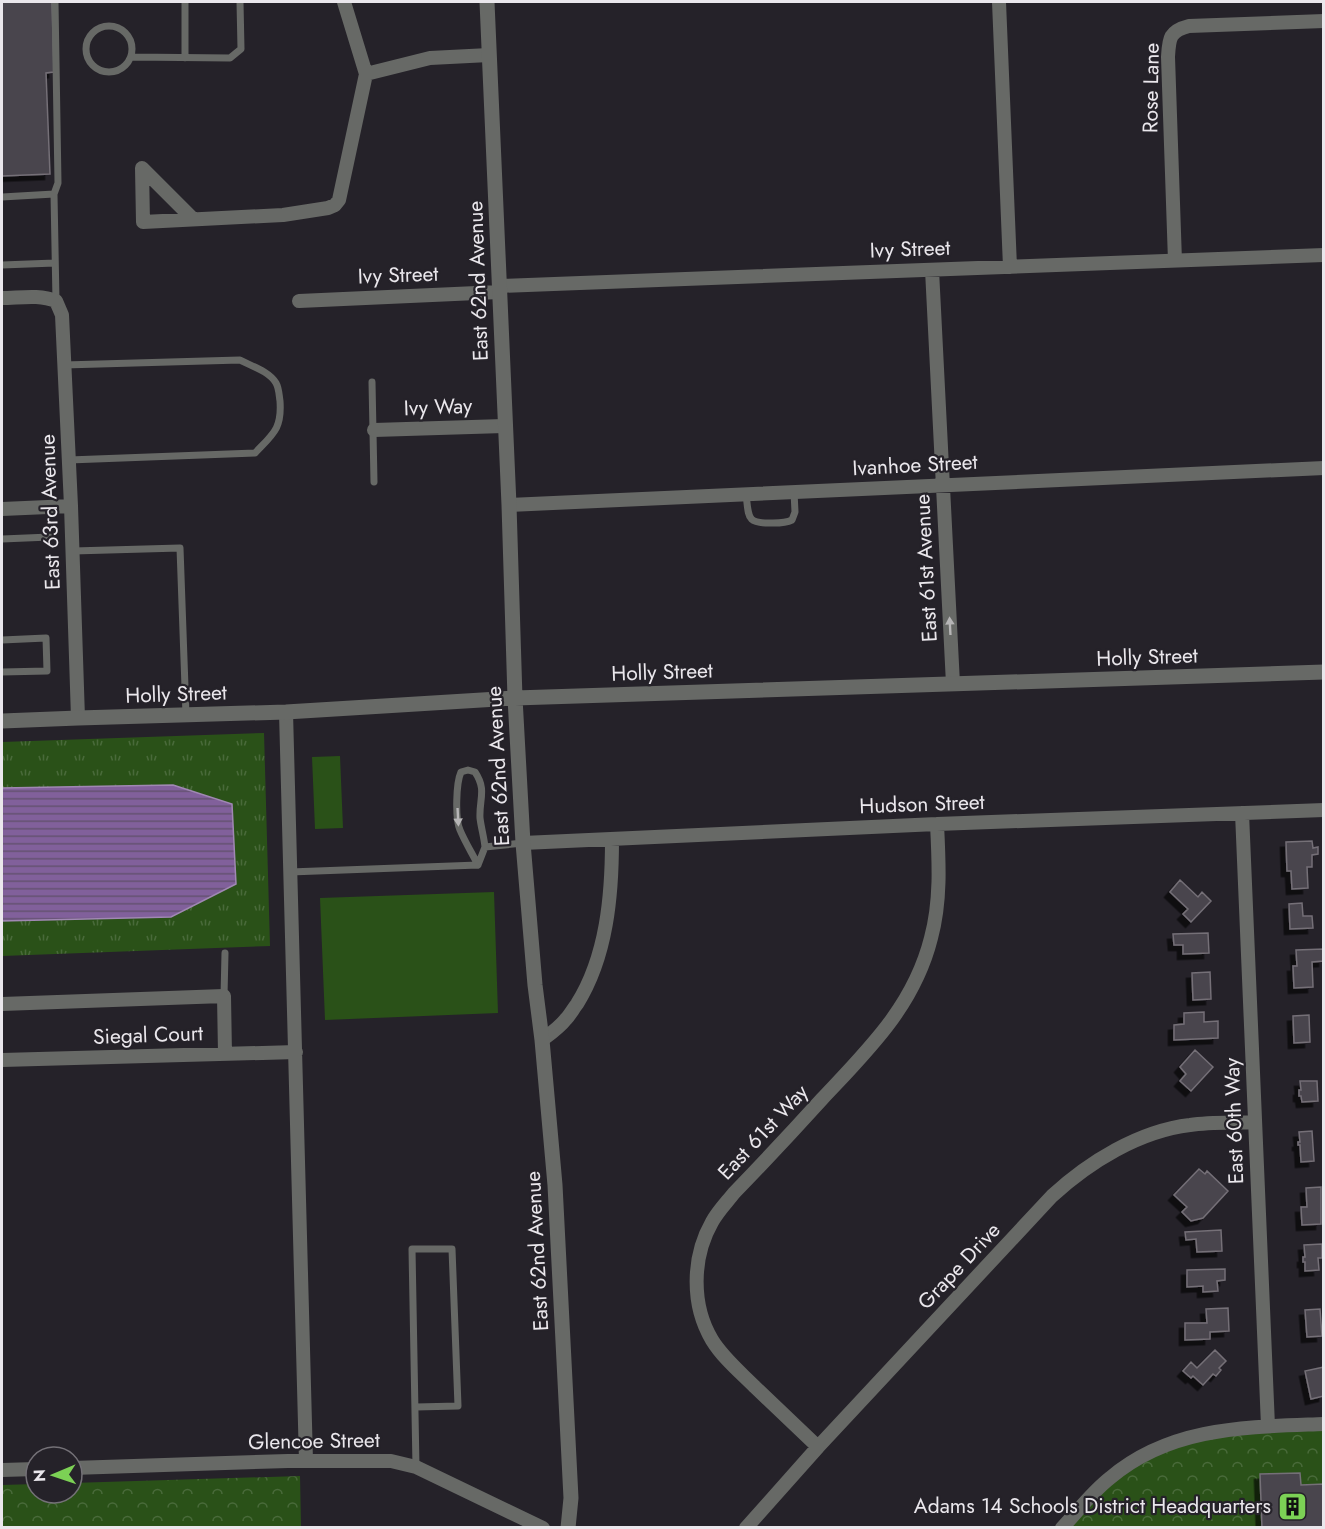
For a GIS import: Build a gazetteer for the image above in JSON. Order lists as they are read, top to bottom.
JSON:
{
  "streets": {
    "street": [
      "Rose Lane",
      "Ivy Street",
      "East 62nd Avenue",
      "Ivy Way",
      "Ivanhoe Street",
      "East 63rd Avenue",
      "East 61st Avenue",
      "Holly Street",
      "Hudson Street",
      "Siegal Court",
      "East 60th Way",
      "East 61st Way",
      "Grape Drive",
      "Glencoe Street"
    ]
  },
  "crossings": [
    ["Rose Lane", "Ivy Street"],
    ["Ivy Street", "East 62nd Avenue"],
    ["Ivy Street", "East 61st Avenue"],
    ["East 62nd Avenue", "Ivy Way"],
    ["East 62nd Avenue", "Ivanhoe Street"],
    ["East 62nd Avenue", "Holly Street"],
    ["East 62nd Avenue", "Hudson Street"],
    ["Ivanhoe Street", "East 61st Avenue"],
    ["East 63rd Avenue", "Holly Street"],
    ["East 61st Avenue", "Holly Street"],
    ["Hudson Street", "East 60th Way"],
    ["Hudson Street", "East 61st Way"],
    ["East 60th Way", "Grape Drive"],
    ["East 61st Way", "Grape Drive"]
  ],
  "one_way": ["East 61st Avenue"],
  "places": {
    "building": ["Adams 14 Schools District Headquarters"]
  },
  "north": "left"
}
